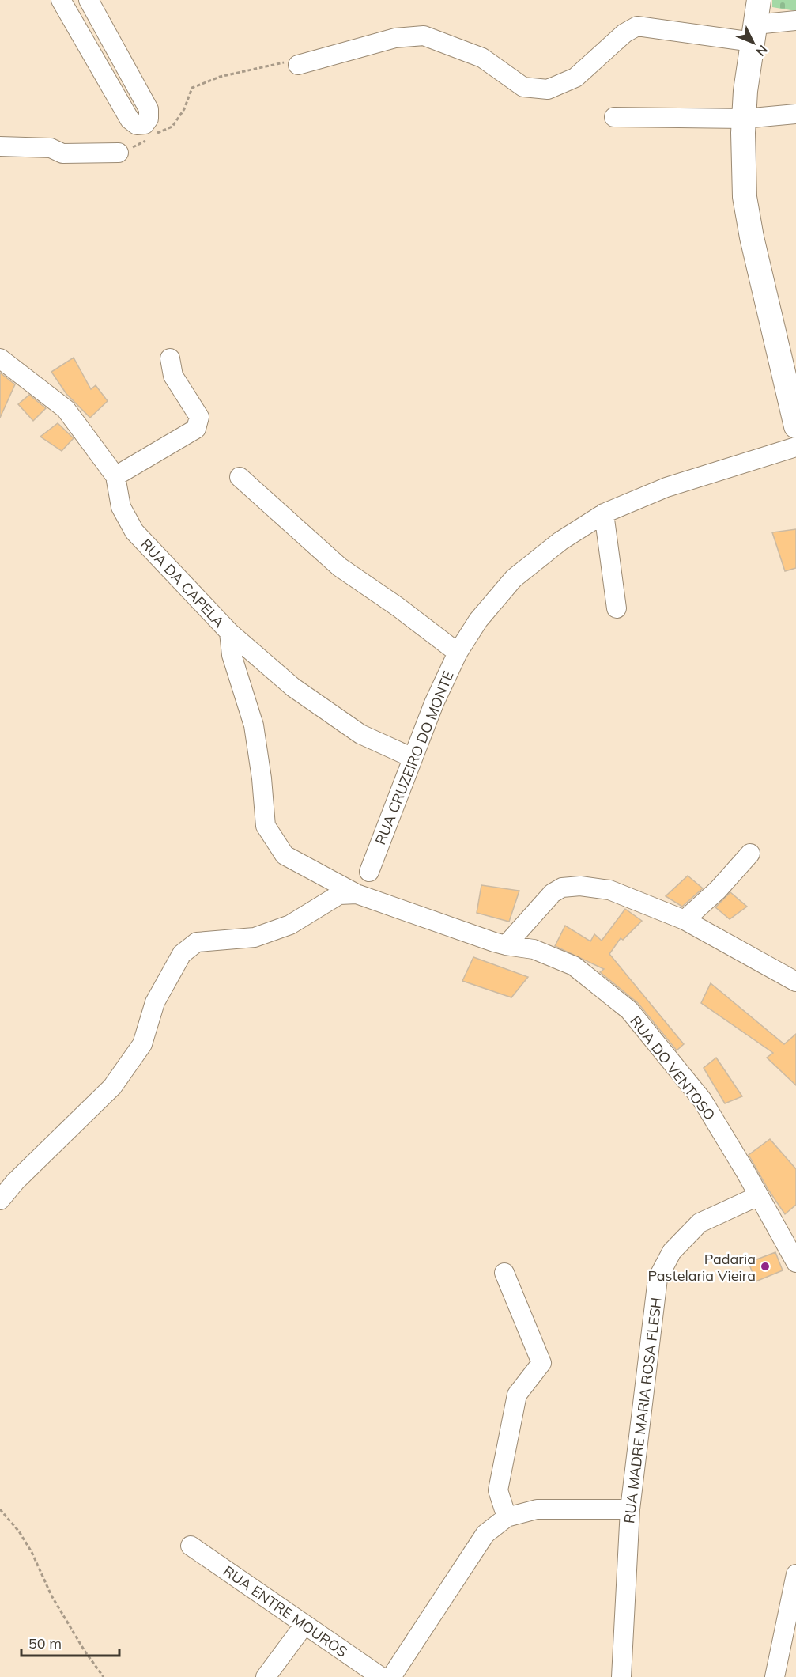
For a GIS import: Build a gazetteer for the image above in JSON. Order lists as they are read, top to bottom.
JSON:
{
  "streets": {
    "street": [
      "RUA DA CAPELA",
      "RUA CRUZEIRO DO MONTE",
      "RUA DO VENTOSO",
      "RUA MADRE MARIA ROSA FLESH",
      "RUA ENTRE MOUROS"
    ]
  },
  "crossings": [
    ["RUA DA CAPELA", "RUA DO VENTOSO"],
    ["RUA DO VENTOSO", "RUA MADRE MARIA ROSA FLESH"]
  ],
  "places": ["Padaria Pastelaria Vieira"],
  "scale_bar": "50 m",
  "north": "bottom right"
}
